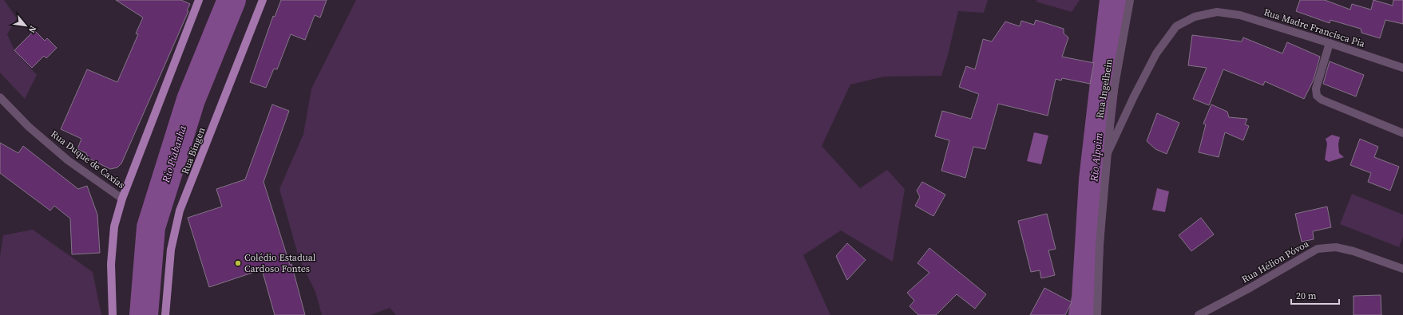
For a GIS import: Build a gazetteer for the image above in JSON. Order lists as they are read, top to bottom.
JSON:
{
  "streets": {
    "main road": ["Rua Bingen"],
    "street": [
      "Rua Madre Francisca Pia",
      "Rua Ingelhein",
      "Rua Duque de Caxias",
      "Rua Hélion Póvoa"
    ]
  },
  "crossings": [
    ["Rua Madre Francisca Pia", "Rua Ingelhein"]
  ],
  "water": ["Rio Piabanha", "Rio Alpoim"],
  "places": ["Colédio Estadual Cardoso Fontes"],
  "scale_bar": "20 m",
  "north": "bottom right"
}
